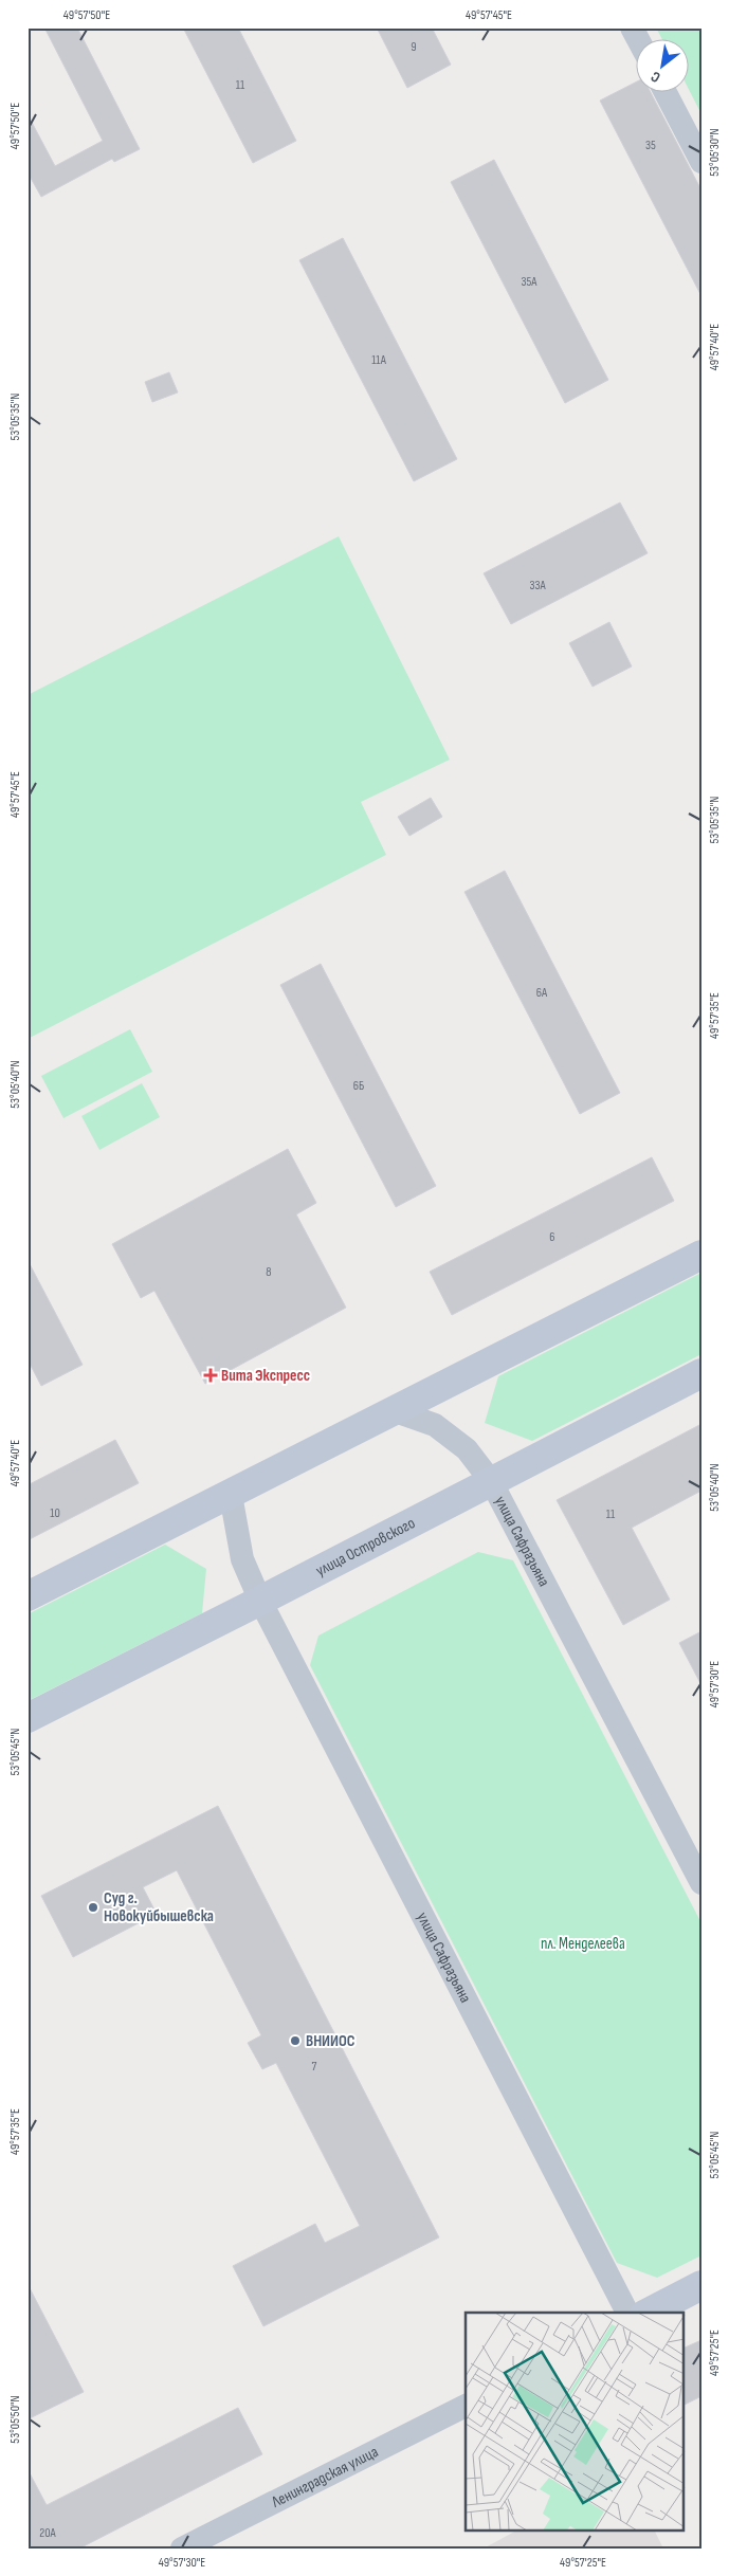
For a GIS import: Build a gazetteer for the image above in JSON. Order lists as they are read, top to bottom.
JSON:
{
  "streets": {
    "main road": ["улица Островского"],
    "street": ["улица Сафразьяна", "Ленинградская улица"]
  },
  "crossings": [
    ["улица Сафразьяна", "улица Островского"]
  ],
  "parks": ["пл. Менделеева"],
  "places": {
    "health": ["Вита Экспресс"],
    "other": ["Суд г. Новокуйбышевска", "ВНИИОС"]
  },
  "house_numbers": [
    "9",
    "11",
    "35",
    "35А",
    "11А",
    "33А",
    "6А",
    "6Б",
    "6",
    "8",
    "10",
    "11",
    "7",
    "20А"
  ],
  "north": "bottom left",
  "coordinates": [
    "49°57'50\"E",
    "49°57'45\"E",
    "53°05'30\"N",
    "49°57'40\"E",
    "53°05'35\"N",
    "49°57'35\"E",
    "53°05'40\"N",
    "49°57'30\"E",
    "53°05'45\"N",
    "49°57'25\"E",
    "53°05'50\"N"
  ]
}
